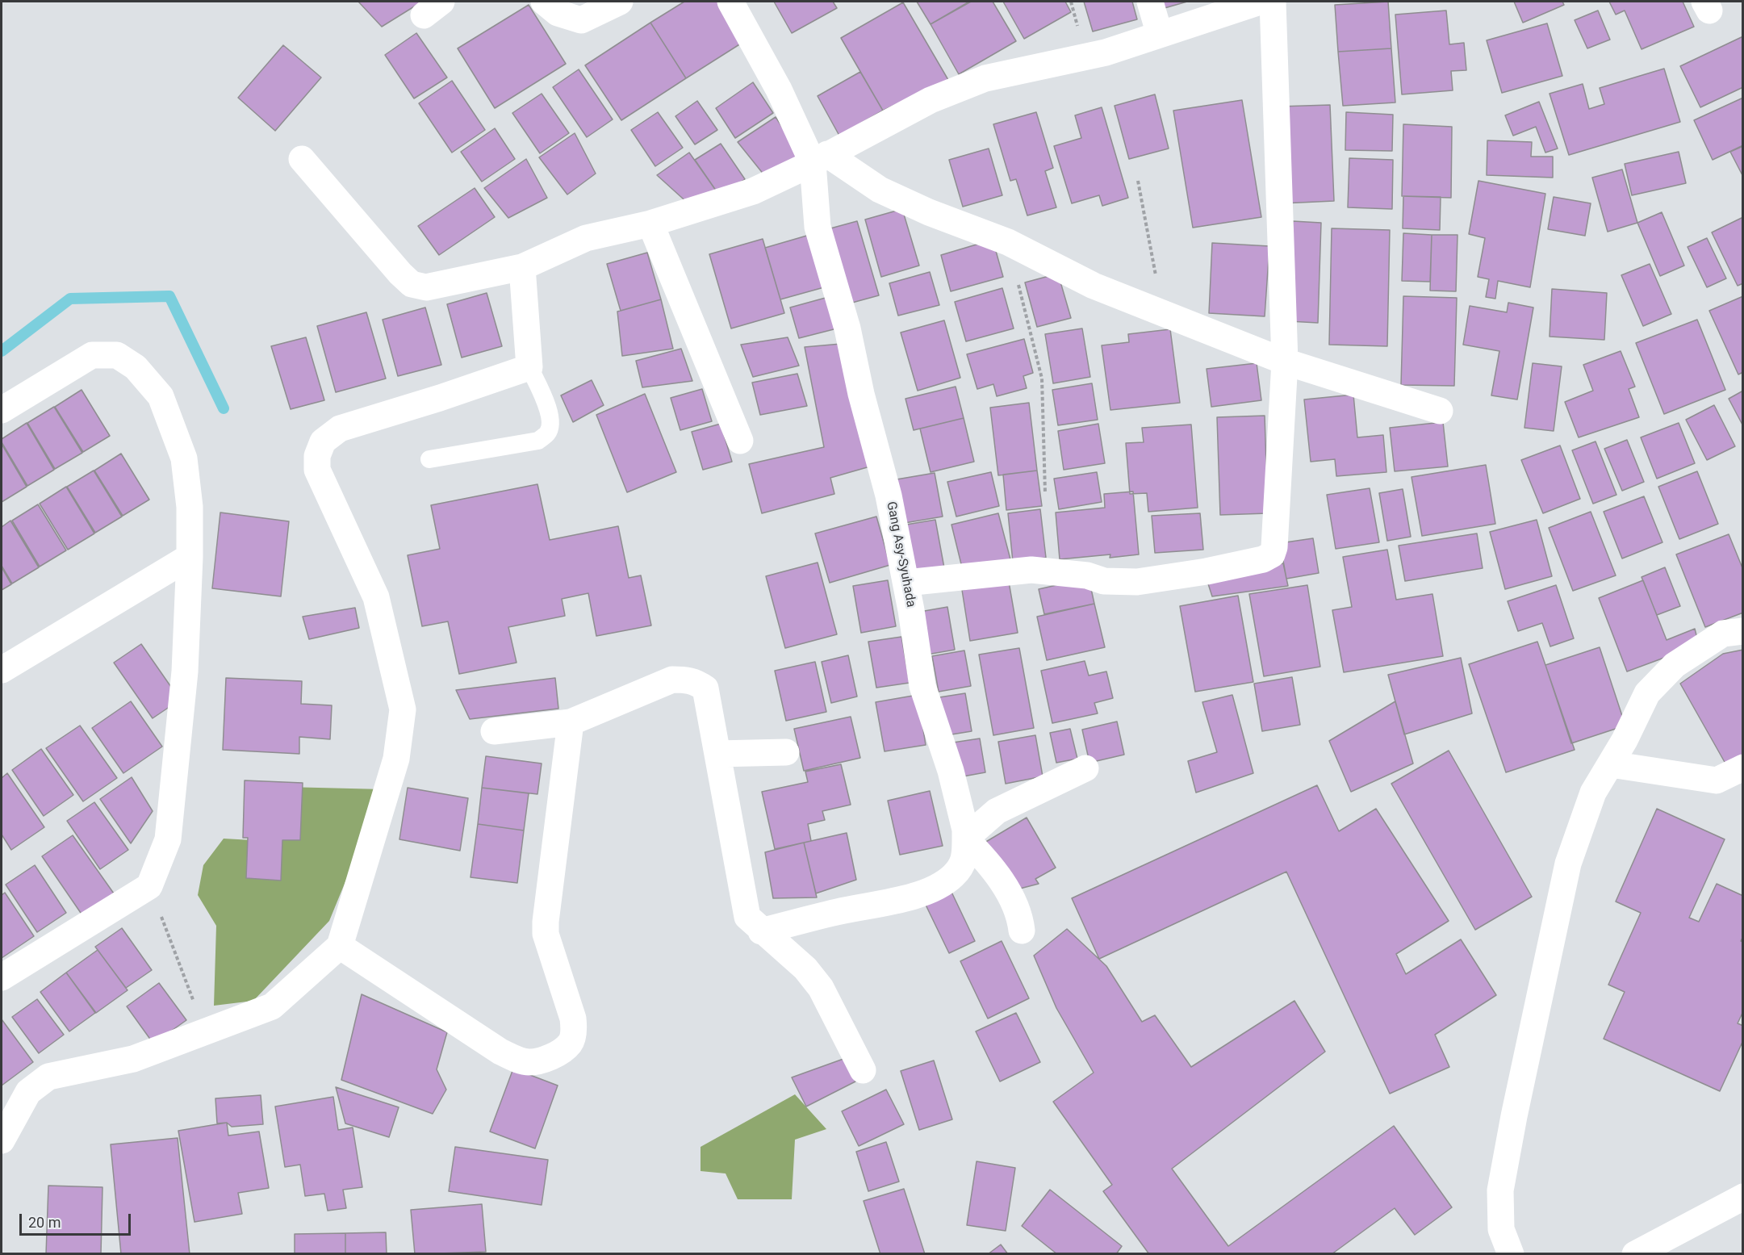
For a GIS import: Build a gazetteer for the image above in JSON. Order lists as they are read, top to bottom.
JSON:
{
  "streets": {
    "street": ["Gang Asy-Syuhada"]
  },
  "scale_bar": "20 m"
}
